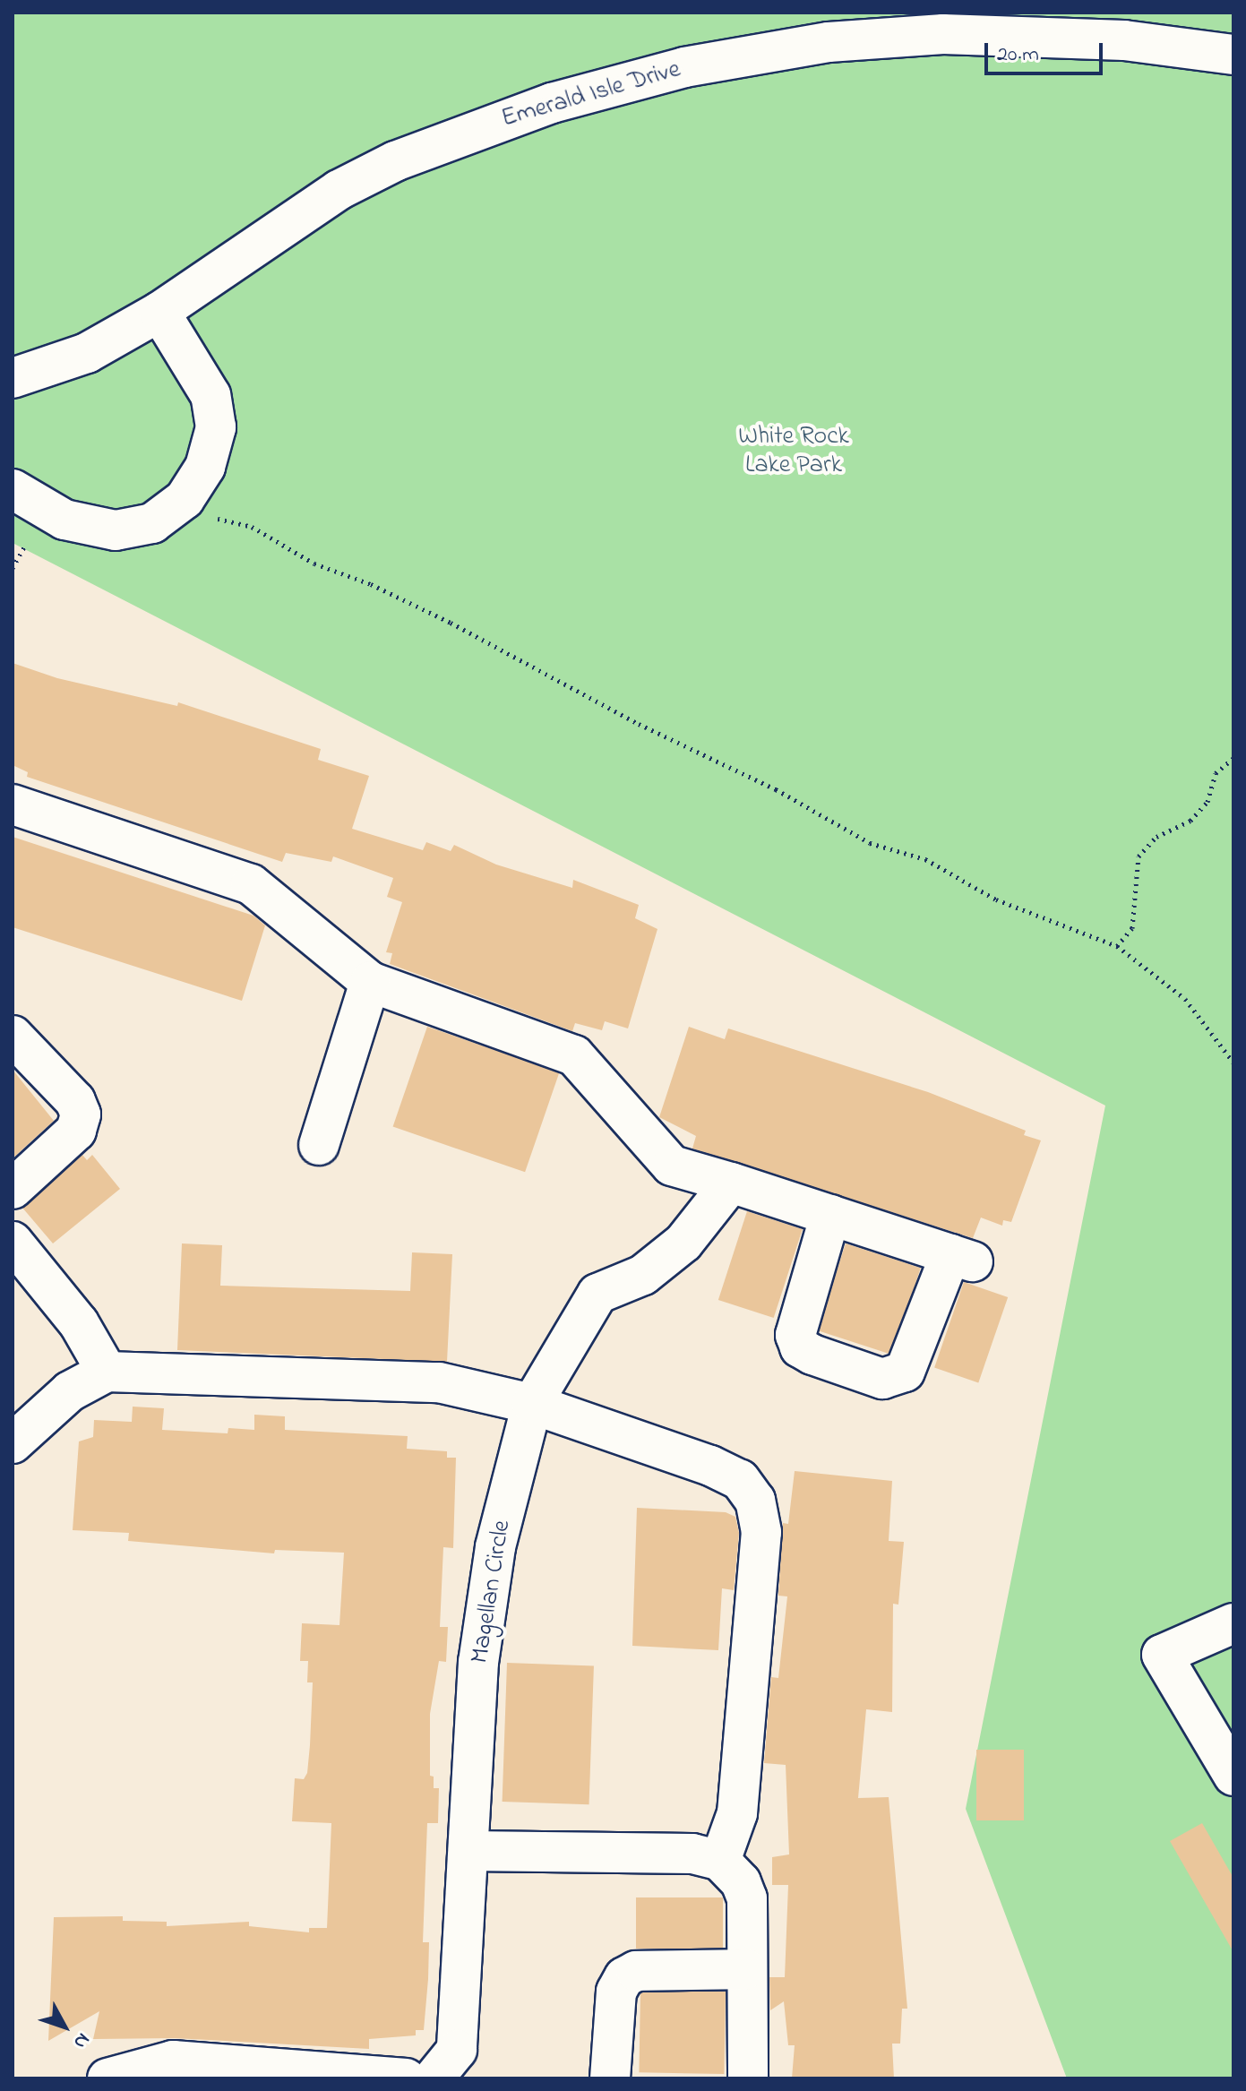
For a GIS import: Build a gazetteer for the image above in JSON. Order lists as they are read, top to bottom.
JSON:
{
  "streets": {
    "street": ["Emerald Isle Drive", "Magellan Circle"]
  },
  "parks": ["White Rock Lake Park"],
  "scale_bar": "20 m",
  "north": "bottom right"
}
